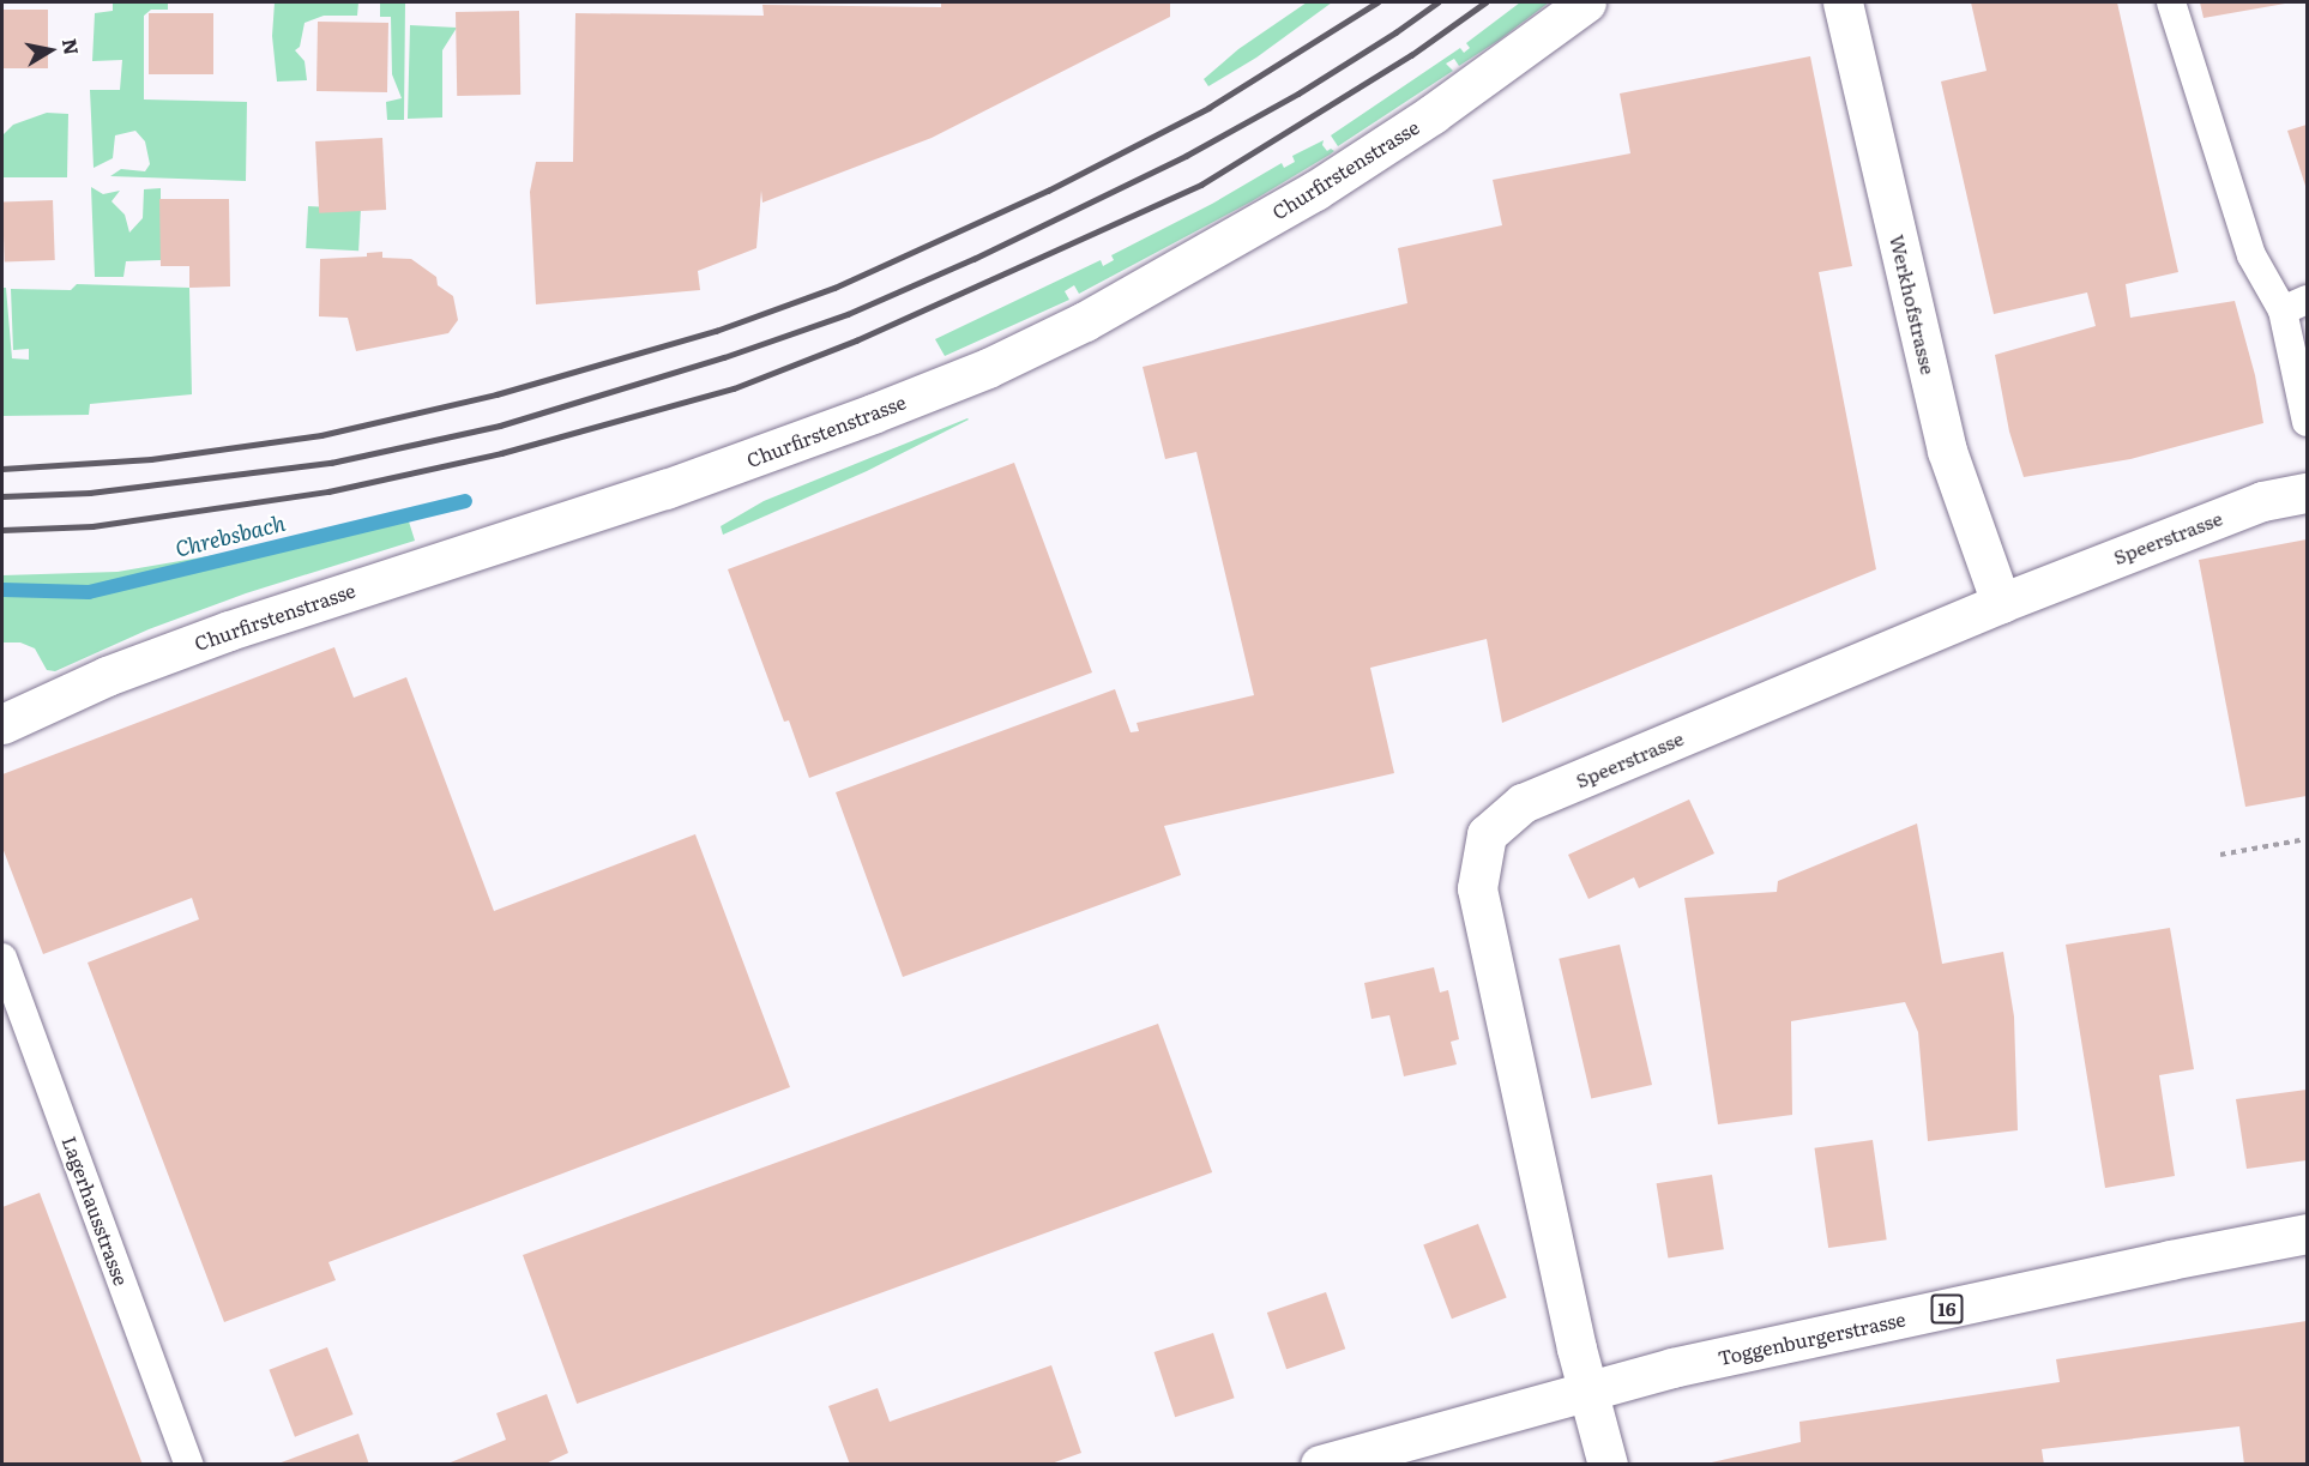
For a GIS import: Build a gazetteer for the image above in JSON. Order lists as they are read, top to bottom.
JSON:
{
  "streets": {
    "street": [
      "Churfirstenstrasse",
      "Werkhofstrasse",
      "Speerstrasse",
      "16",
      "Toggenburgerstrasse"
    ],
    "lane": ["Lagerhausstrasse"]
  },
  "crossings": [
    ["Werkhofstrasse", "Speerstrasse"],
    ["Speerstrasse", "Toggenburgerstrasse"]
  ],
  "water": ["Chrebsbach"],
  "north": "right"
}
